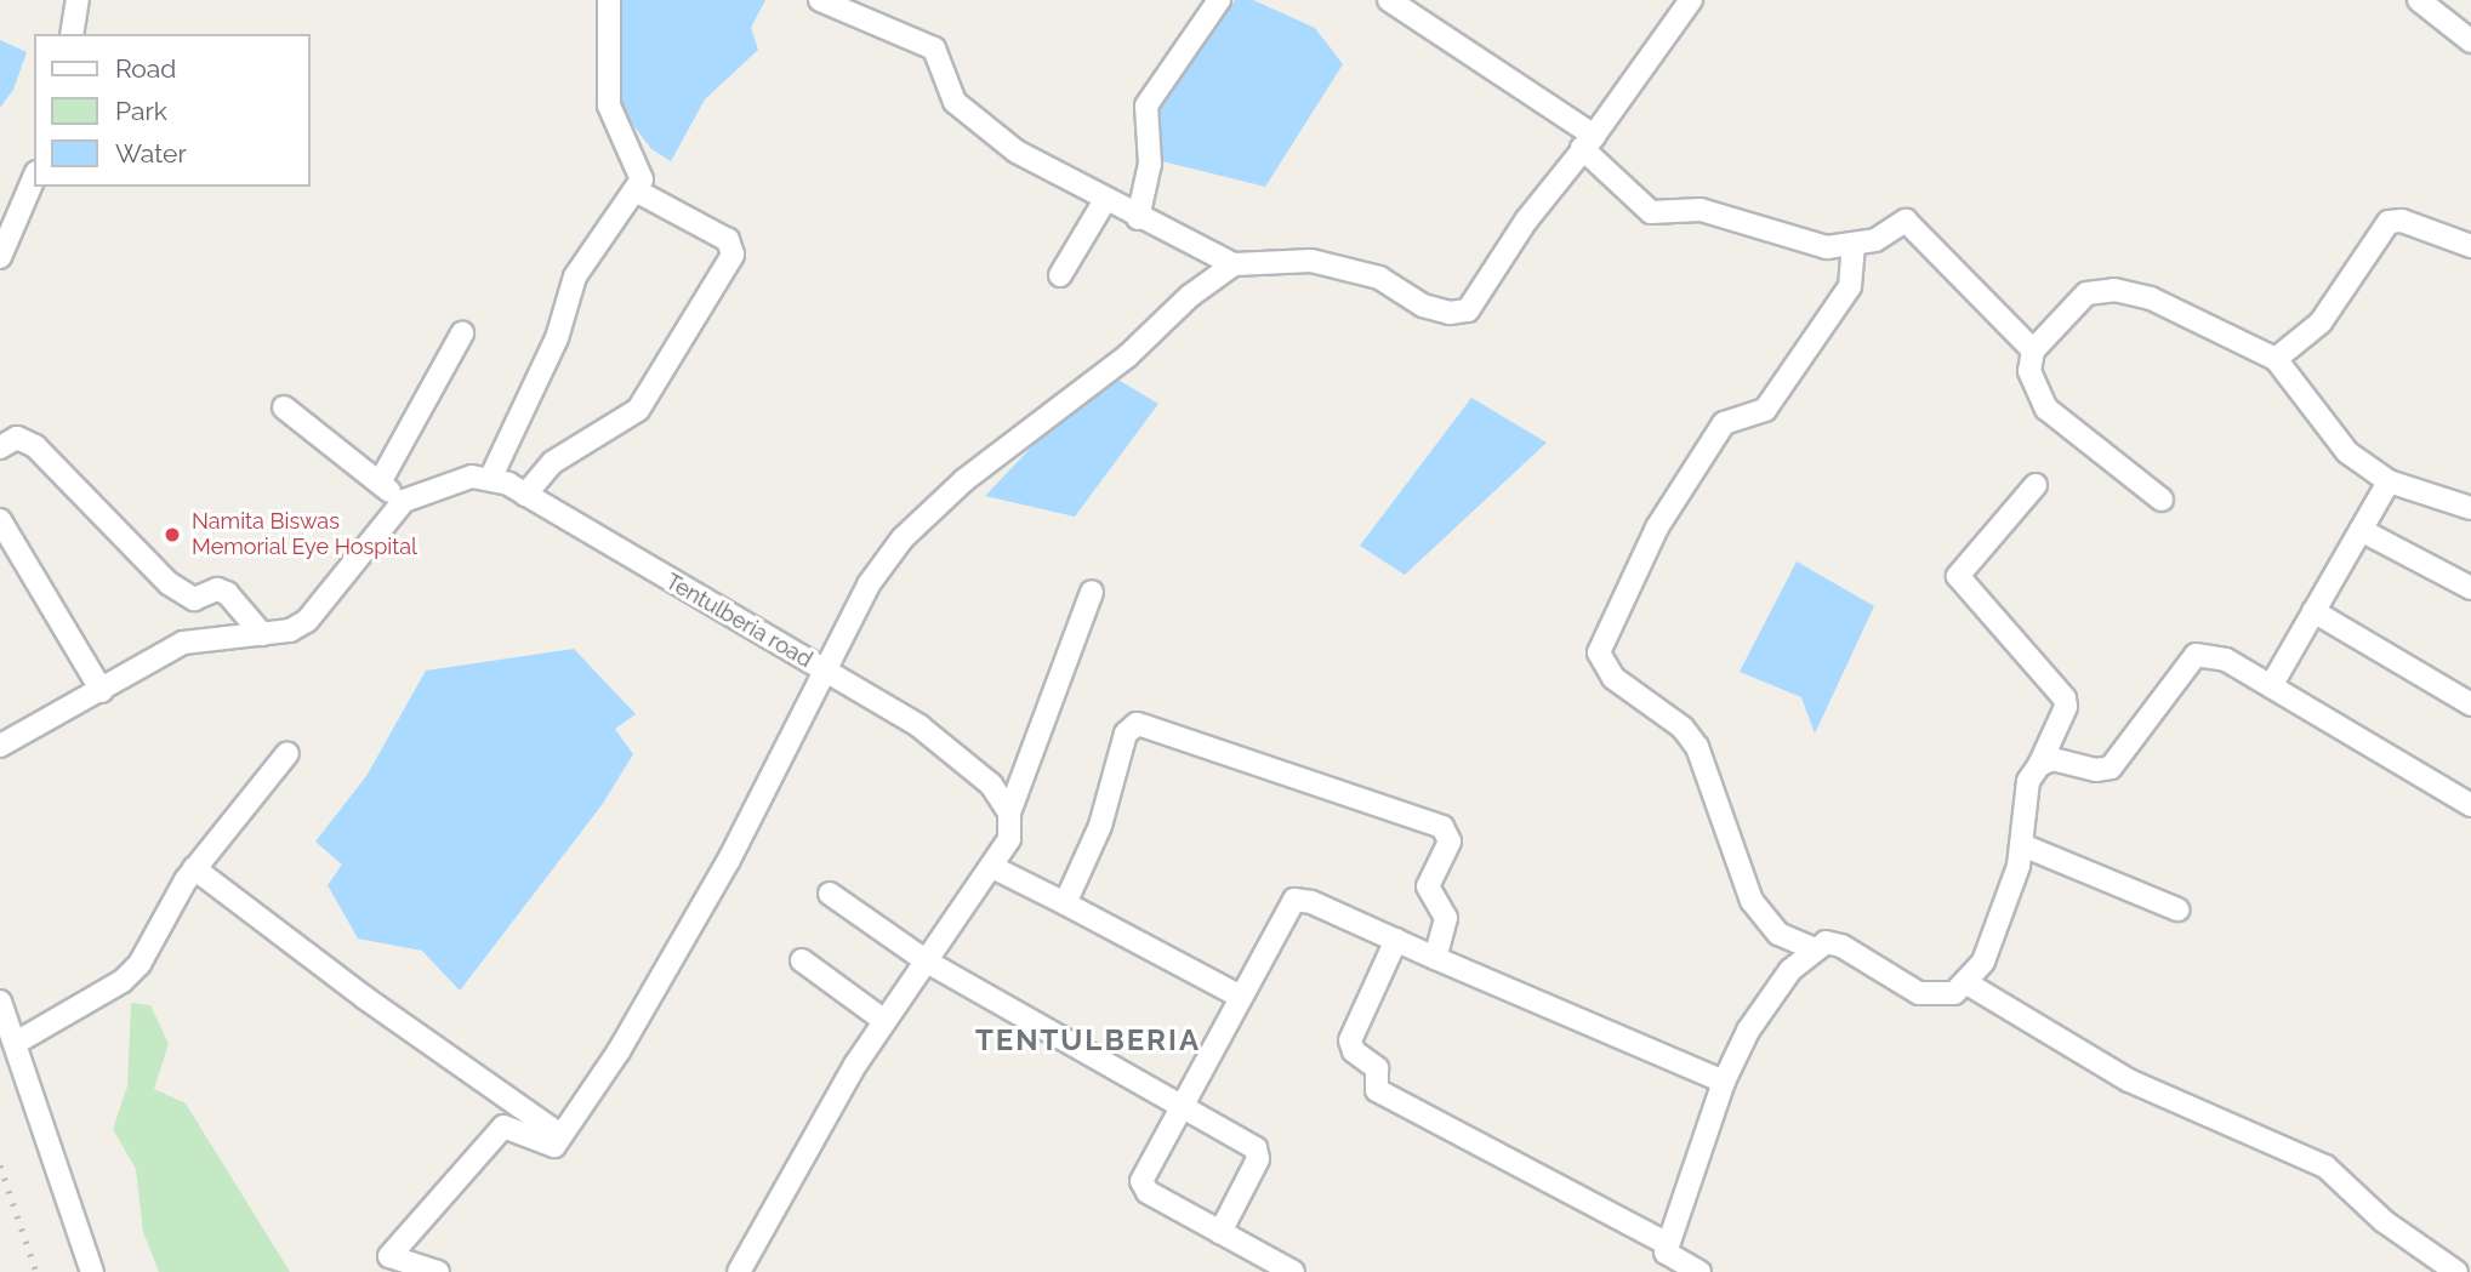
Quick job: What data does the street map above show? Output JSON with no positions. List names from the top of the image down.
{
  "streets": {
    "street": ["Tentulberia road"]
  },
  "districts": ["TENTULBERIA"],
  "places": ["Namita Biswas Memorial Eye Hospital"],
  "legend": ["Road", "Park", "Water"]
}
